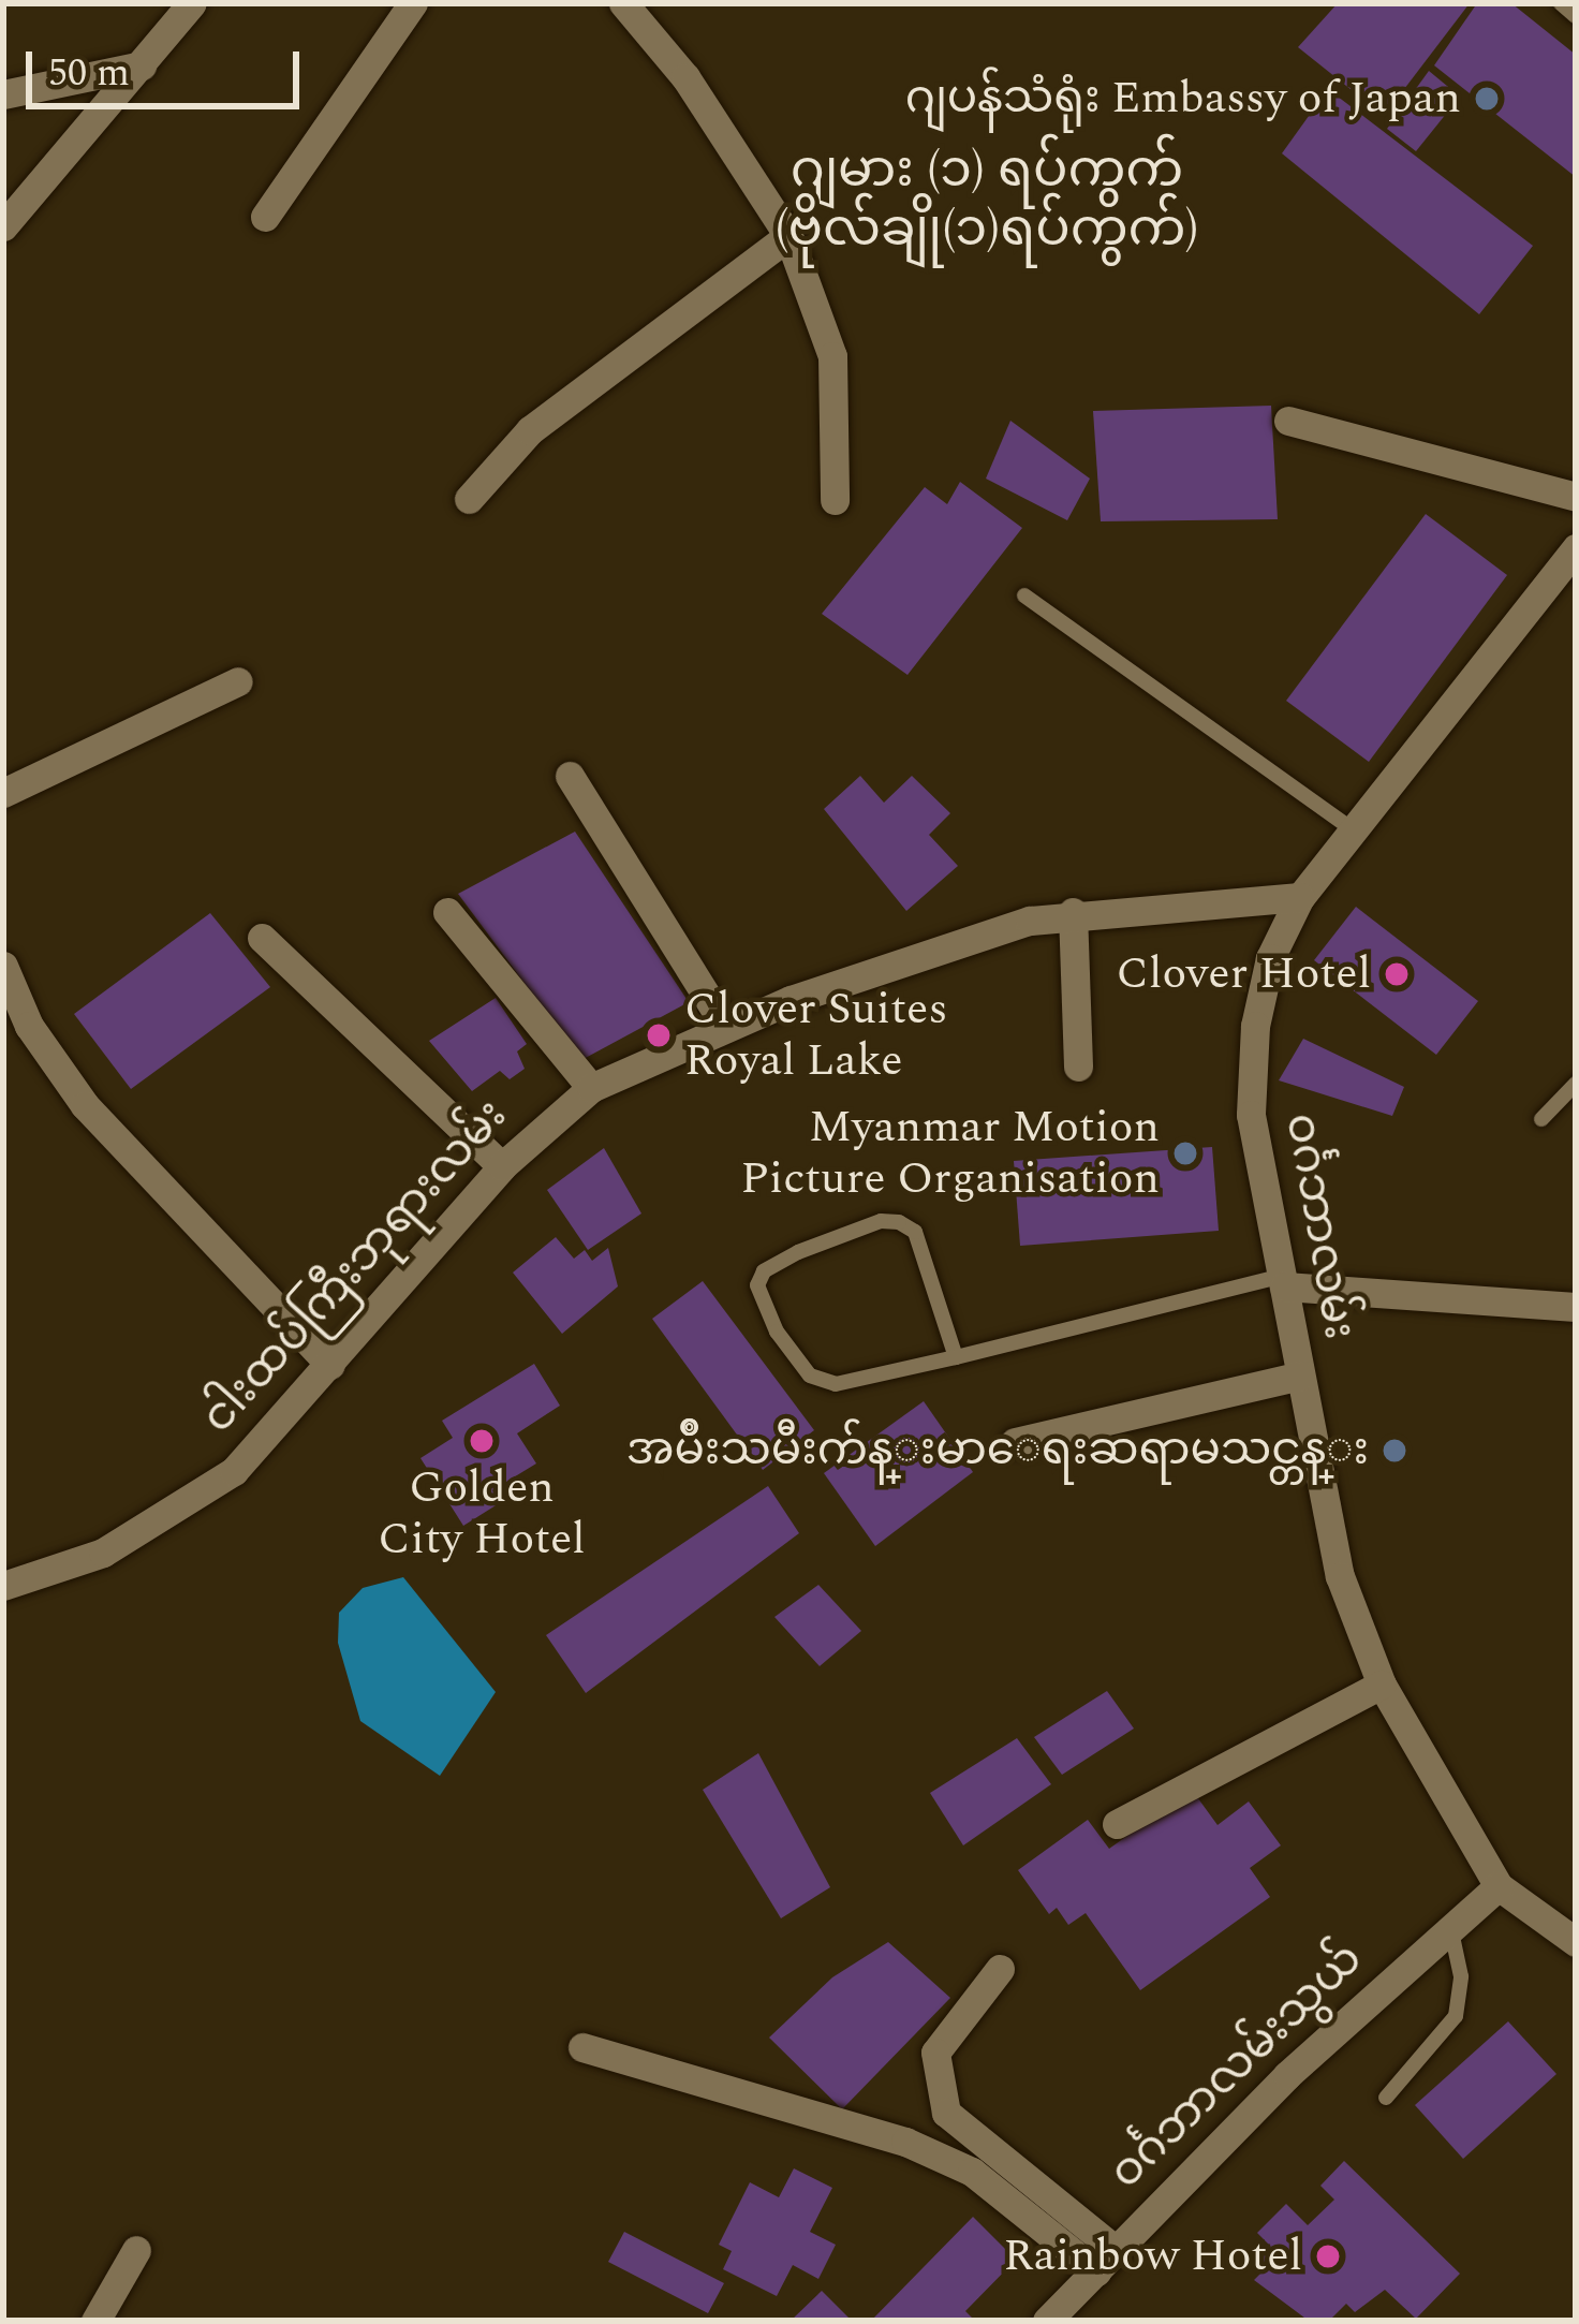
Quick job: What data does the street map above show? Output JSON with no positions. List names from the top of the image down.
{
  "streets": {
    "street": ["ဝင်္ဂဘာလမ်း", "ငါးထပ်ကြီးဘုရားလမ်း", "ဝင်္ဂဘာလမ်းသွယ်"]
  },
  "crossings": [
    ["ဝင်္ဂဘာလမ်း", "ငါးထပ်ကြီးဘုရားလမ်း"],
    ["ဝင်္ဂဘာလမ်း", "ဝင်္ဂဘာလမ်းသွယ်"]
  ],
  "districts": ["ဂျမား (၁) ရပ်ကွက် (ဗိုလ်ချို(၁)ရပ်ကွက်)"],
  "places": [
    "ဂျပန်သံရုံး Embassy of Japan",
    "Clover Hotel",
    "Clover Suites Royal Lake",
    "Myanmar Motion Picture Organisation",
    "Golden City Hotel",
    "အမ်ိဳးသမီးက်န္းမာေရးဆရာမသင္တန္း",
    "Rainbow Hotel"
  ],
  "scale_bar": "50 m"
}
